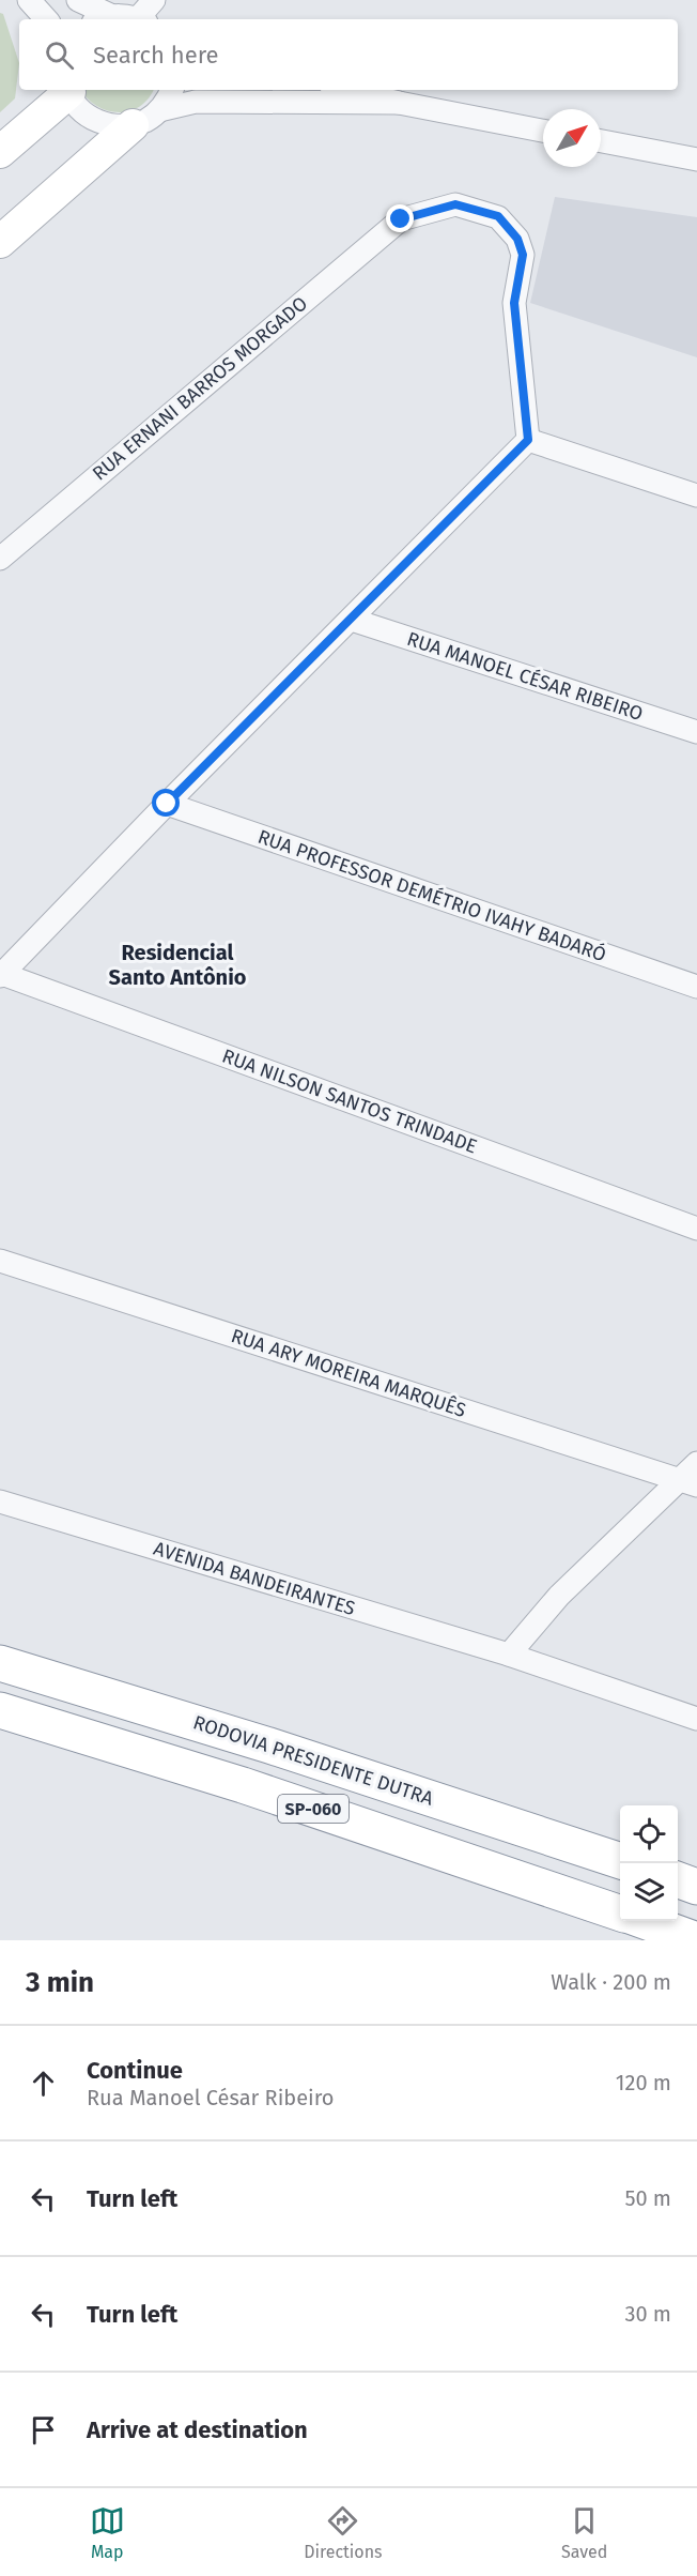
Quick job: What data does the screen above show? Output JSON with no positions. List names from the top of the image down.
{
  "streets": {
    "highway": ["RODOVIA PRESIDENTE DUTRA", "SP-060"],
    "street": [
      "RUA ERNANI BARROS MORGADO",
      "RUA MANOEL CÉSAR RIBEIRO",
      "RUA PROFESSOR DEMÉTRIO IVAHY BADARÓ",
      "RUA NILSON SANTOS TRINDADE",
      "RUA ARY MOREIRA MARQUÊS",
      "AVENIDA BANDEIRANTES"
    ]
  },
  "districts": ["Residencial Santo Antônio"],
  "north": "top right",
  "page": {
    "search": "Search here",
    "heading": ["3 min", "Walk · 200 m"],
    "list": [
      ["Continue", "Rua Manoel César Ribeiro", "120 m"],
      ["Turn left", "50 m"],
      ["Turn left", "30 m"],
      "Arrive at destination"
    ],
    "nav": ["Map", "Directions", "Saved"]
  }
}
